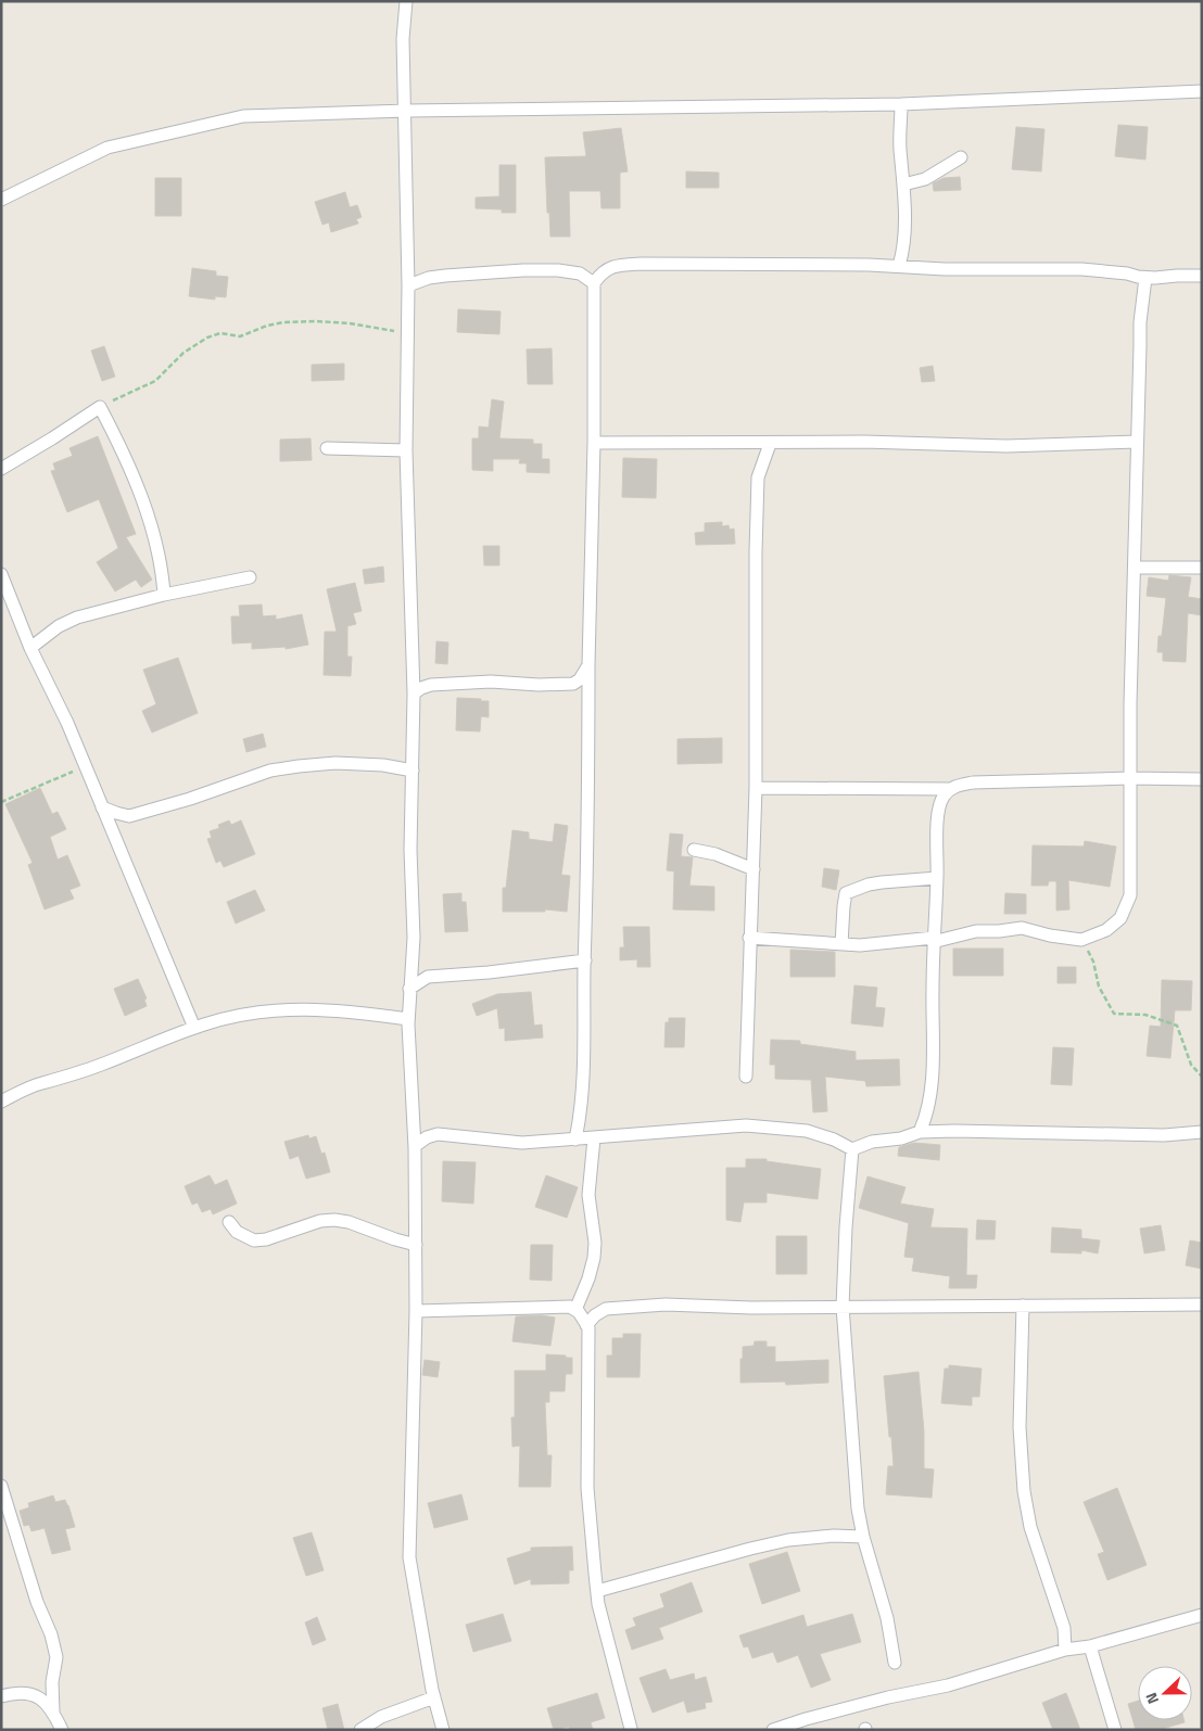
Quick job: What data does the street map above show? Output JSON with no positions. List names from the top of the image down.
{
  "north": "left"
}
